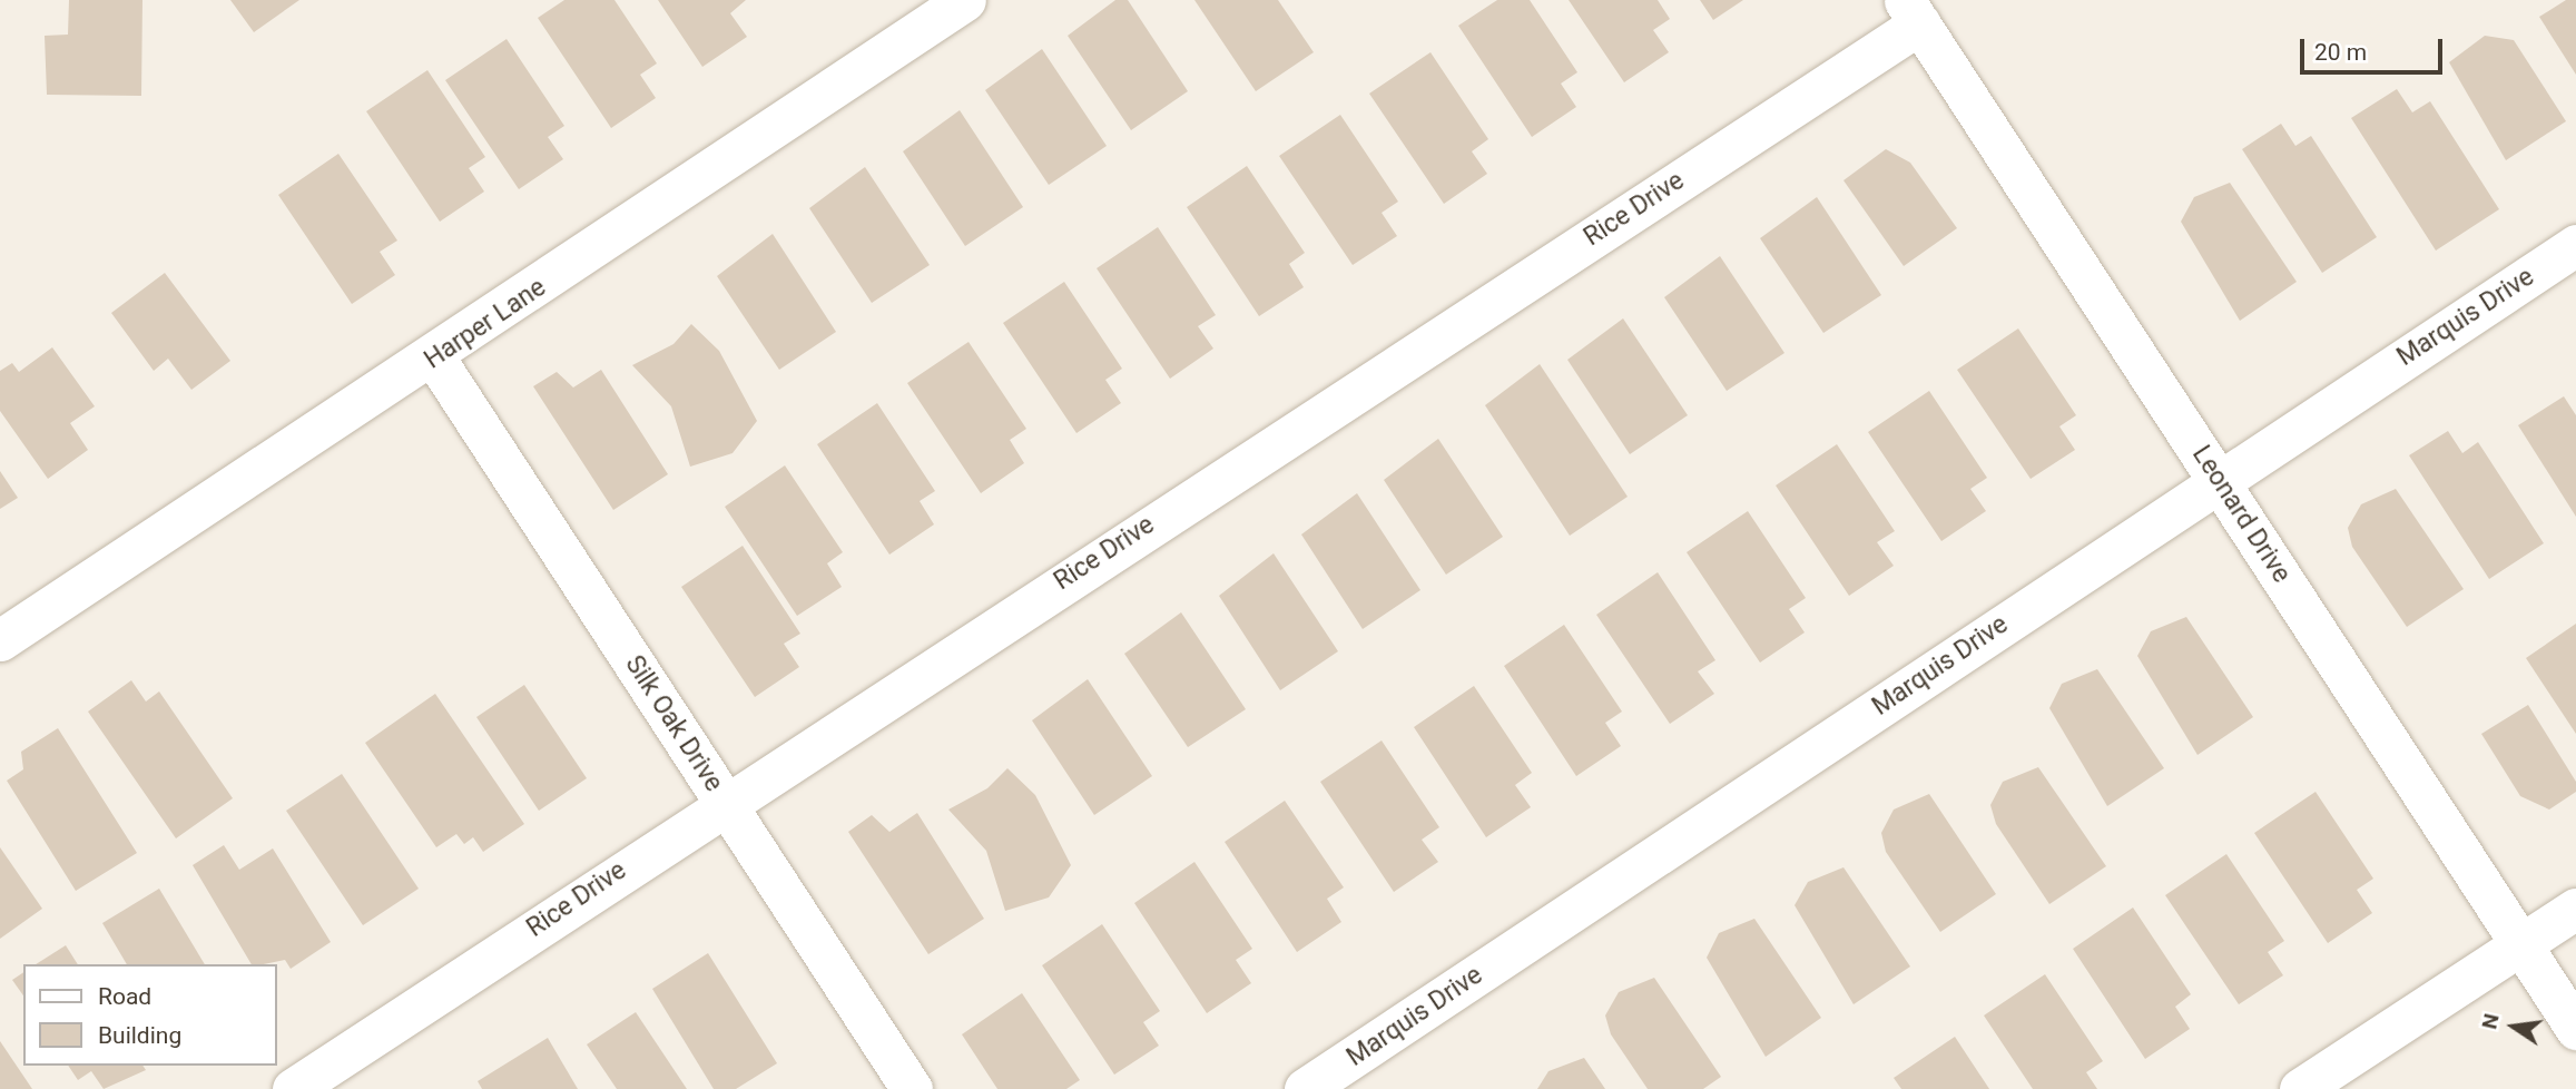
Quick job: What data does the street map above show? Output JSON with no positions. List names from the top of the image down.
{
  "streets": {
    "street": [
      "Rice Drive",
      "Marquis Drive",
      "Harper Lane",
      "Leonard Drive",
      "Silk Oak Drive"
    ]
  },
  "crossings": [
    ["Rice Drive", "Leonard Drive"],
    ["Rice Drive", "Silk Oak Drive"],
    ["Marquis Drive", "Leonard Drive"],
    ["Harper Lane", "Silk Oak Drive"]
  ],
  "legend": ["Road", "Building"],
  "scale_bar": "20 m",
  "north": "left"
}
